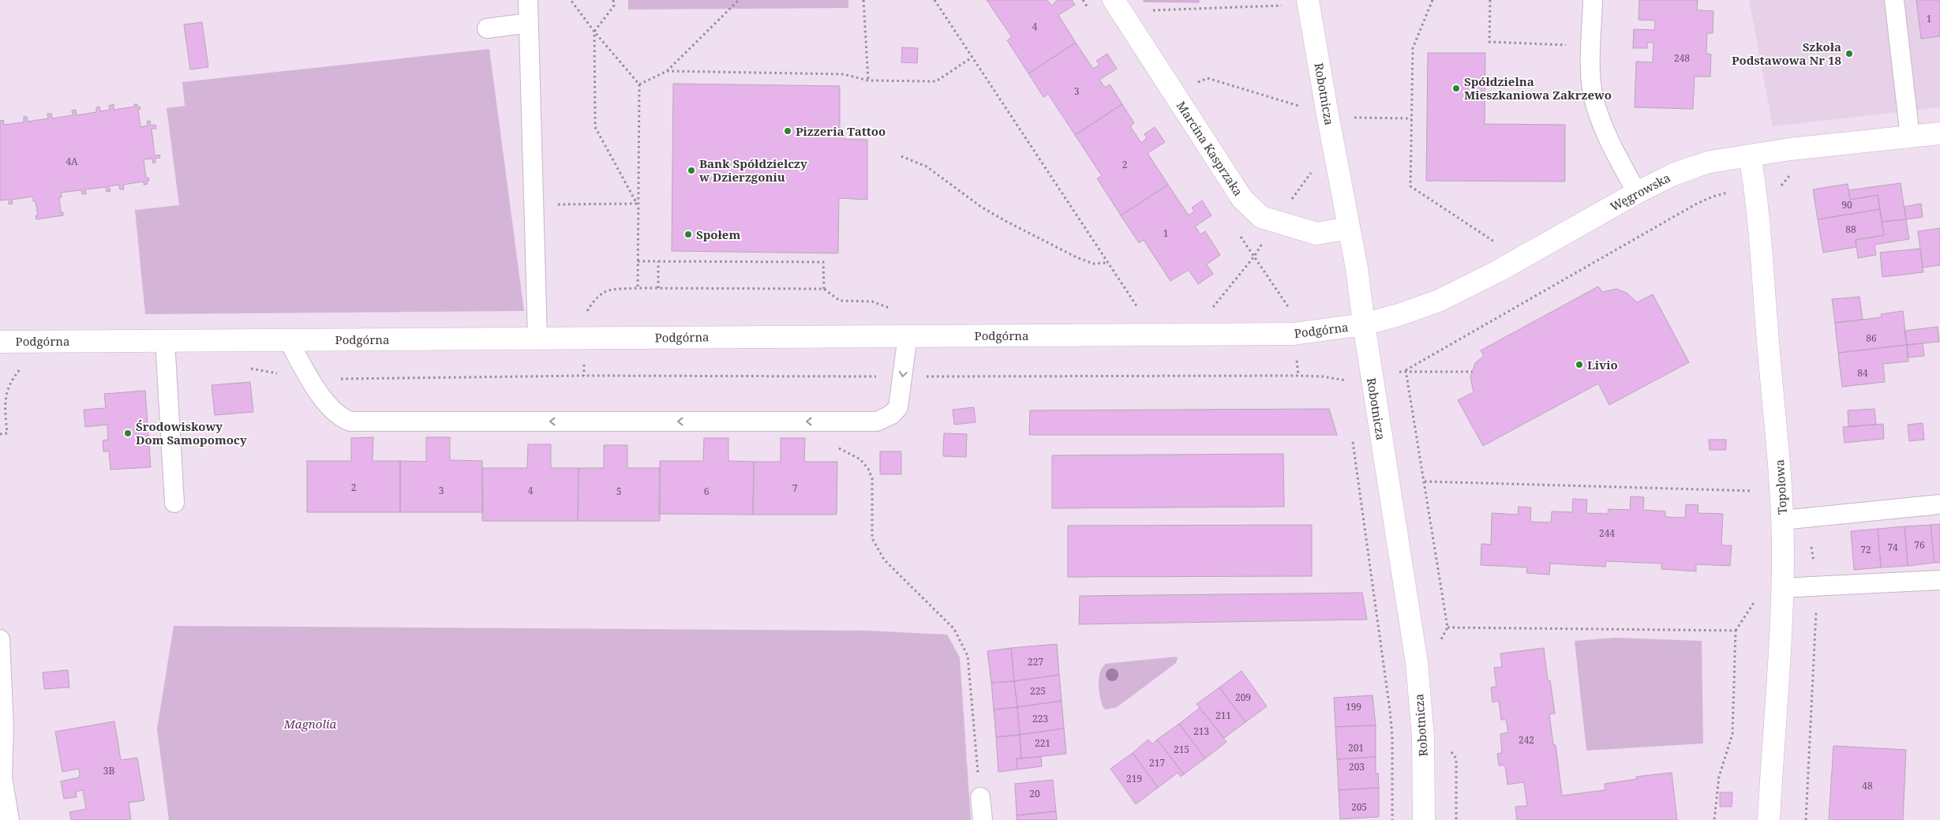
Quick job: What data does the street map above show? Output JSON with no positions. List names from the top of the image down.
{
  "streets": {
    "street": [
      "Robotnicza",
      "Marcina Kasprzaka",
      "Węgrowska",
      "Podgórna",
      "Topolowa"
    ]
  },
  "crossings": [
    ["Robotnicza", "Marcina Kasprzaka"],
    ["Robotnicza", "Węgrowska"],
    ["Robotnicza", "Podgórna"],
    ["Węgrowska", "Podgórna"],
    ["Węgrowska", "Topolowa"]
  ],
  "parks": ["Magnolia"],
  "places": [
    "Szkoła Podstawowa Nr 18",
    "Spółdzielna Mieszkaniowa Zakrzewo",
    "Pizzeria Tattoo",
    "Bank Spółdzielczy w Dzierzgoniu",
    "Społem",
    "Livio",
    "Środowiskowy Dom Samopomocy"
  ],
  "house_numbers": [
    "1",
    "4",
    "248",
    "3",
    "4A",
    "2",
    "90",
    "88",
    "1",
    "86",
    "84",
    "2",
    "7",
    "3",
    "4",
    "5",
    "6",
    "244",
    "76",
    "74",
    "72",
    "227",
    "225",
    "209",
    "199",
    "211",
    "223",
    "213",
    "242",
    "221",
    "201",
    "215",
    "217",
    "203",
    "3B",
    "219",
    "48",
    "20",
    "205"
  ]
}
